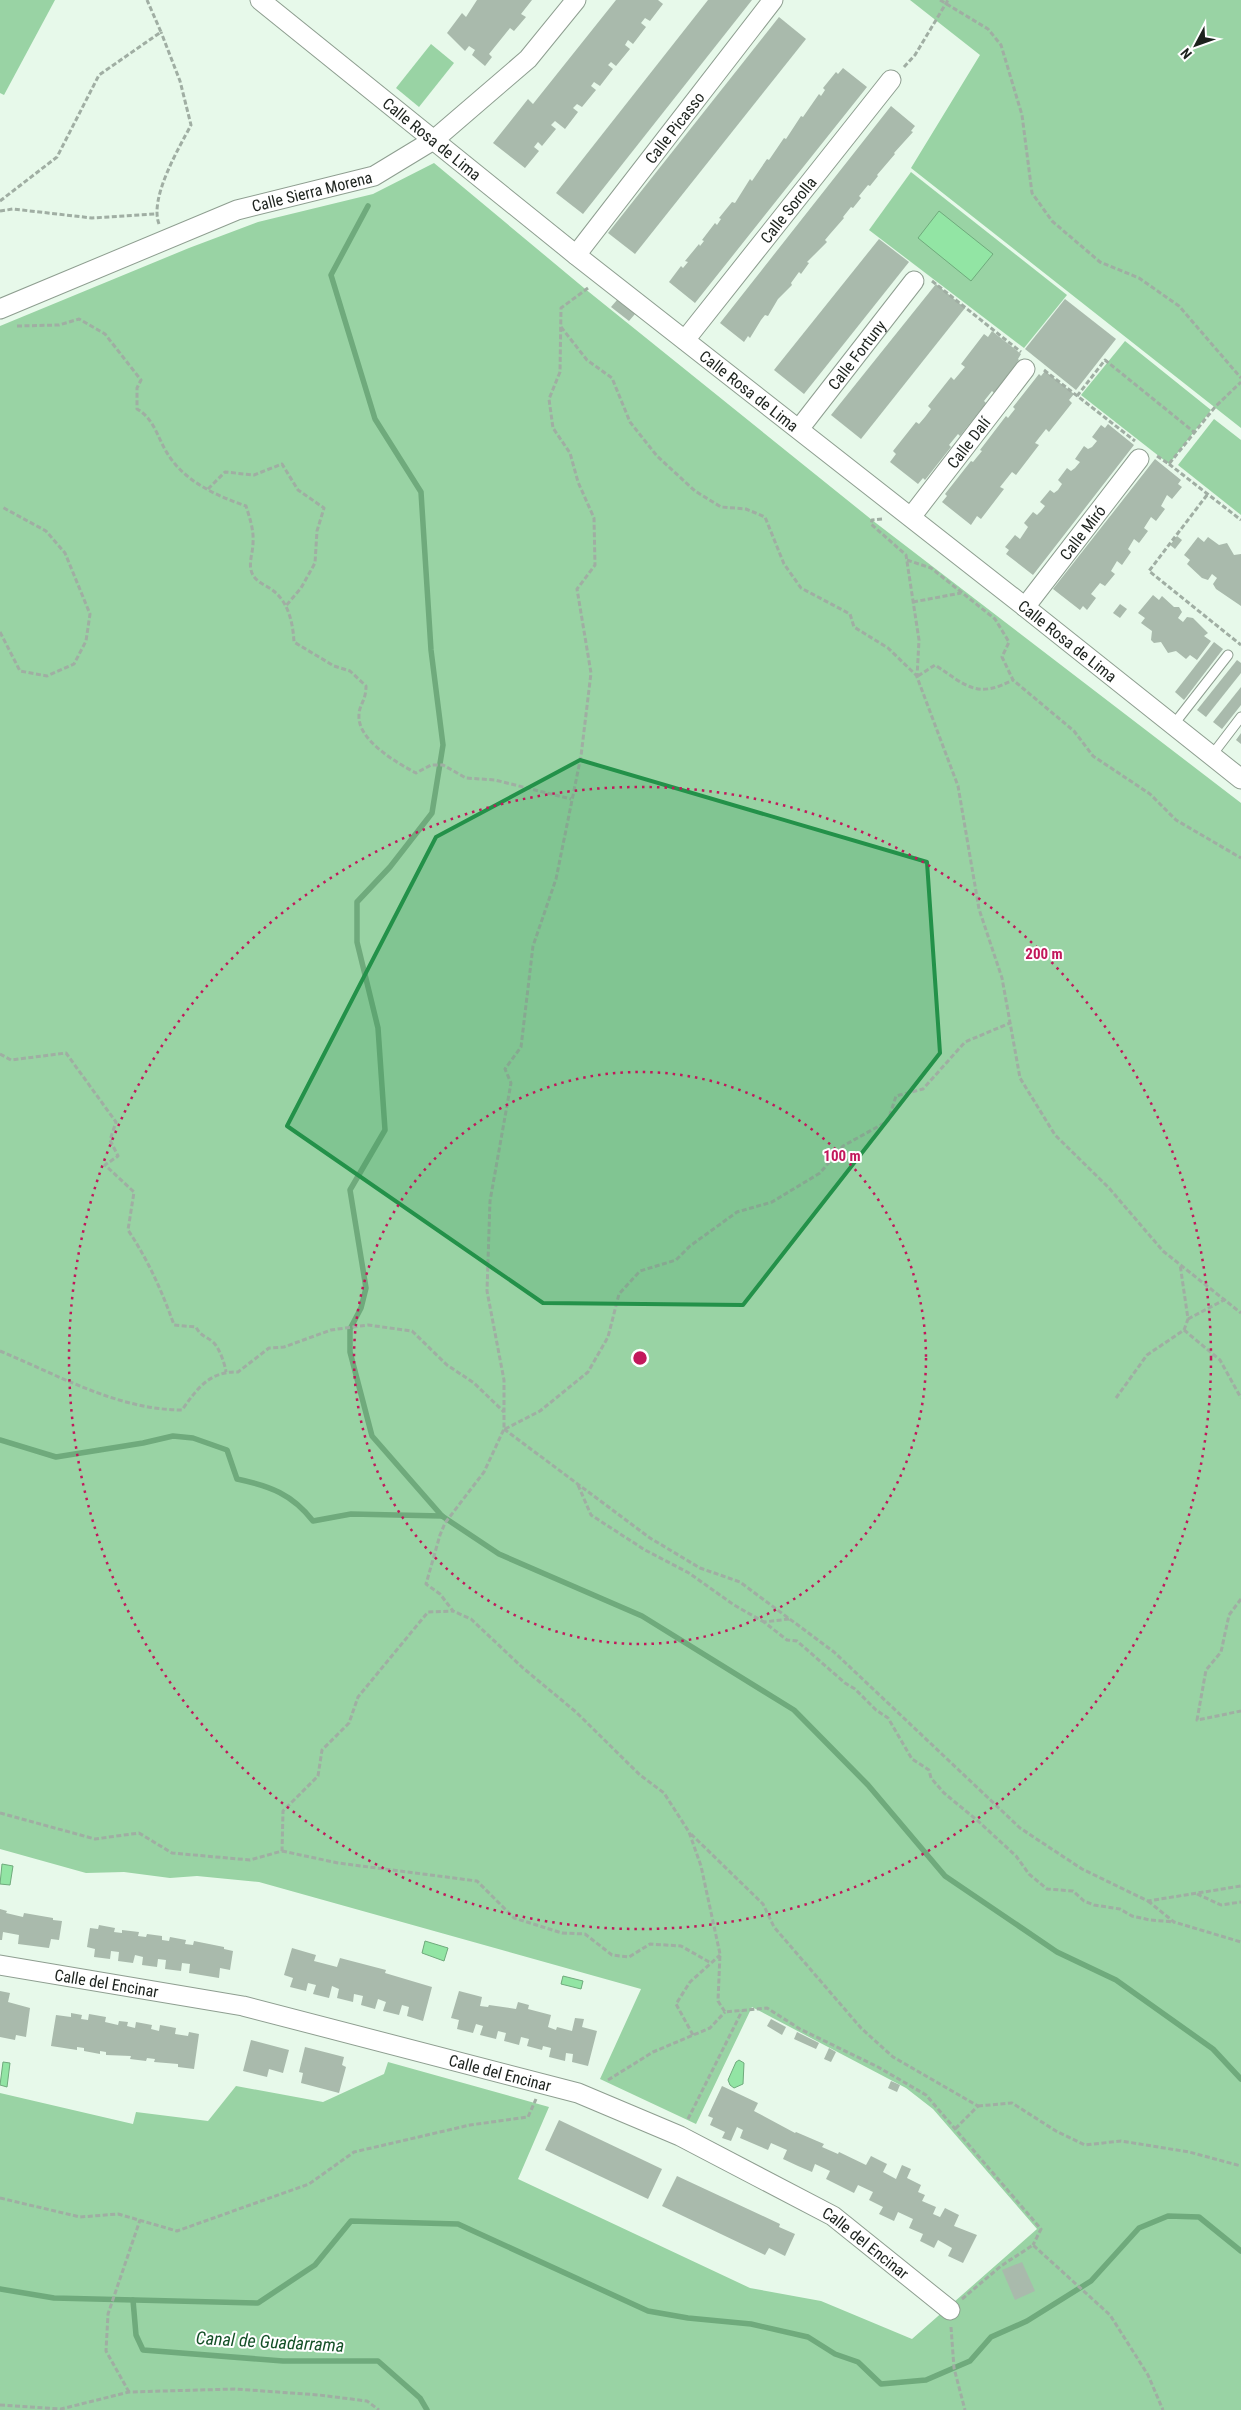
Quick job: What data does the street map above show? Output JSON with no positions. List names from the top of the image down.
{
  "streets": {
    "street": [
      "Calle Picasso",
      "Calle Rosa de Lima",
      "Calle Sierra Morena",
      "Calle Sorolla",
      "Calle Fortuny",
      "Calle Dalí",
      "Calle Miró",
      "Calle del Encinar"
    ]
  },
  "crossings": [
    ["Calle Picasso", "Calle Rosa de Lima"],
    ["Calle Rosa de Lima", "Calle Sierra Morena"],
    ["Calle Rosa de Lima", "Calle Sorolla"],
    ["Calle Rosa de Lima", "Calle Fortuny"],
    ["Calle Rosa de Lima", "Calle Dalí"],
    ["Calle Rosa de Lima", "Calle Miró"]
  ],
  "water": ["Canal de Guadarrama"],
  "north": "bottom left",
  "rings": ["200 m", "100 m"]
}
